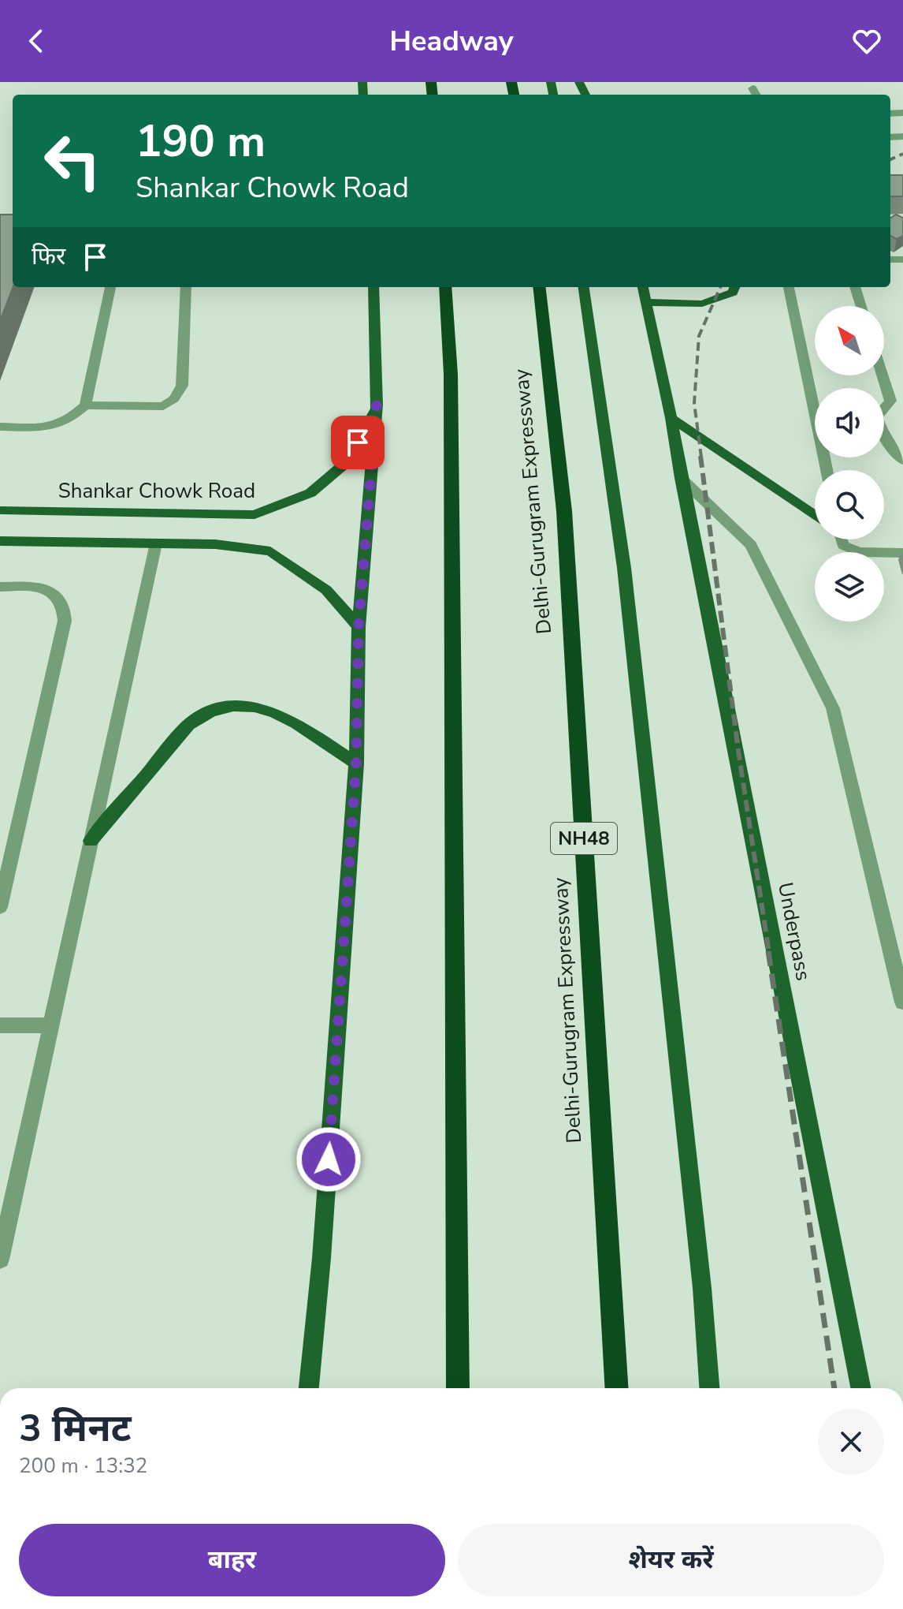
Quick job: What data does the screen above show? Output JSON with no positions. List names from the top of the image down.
{
  "streets": {
    "highway": ["Delhi-Gurugram Expressway", "NH48"],
    "main road": ["Shankar Chowk Road", "Underpass"]
  },
  "north": "top left",
  "page": {
    "header": "Headway",
    "turn": ["190 m", "Shankar Chowk Road"],
    "then": "फिर",
    "heading": ["3 मिनट", "200 m · 13:32"],
    "buttons": ["बाहर", "शेयर करें"]
  }
}
